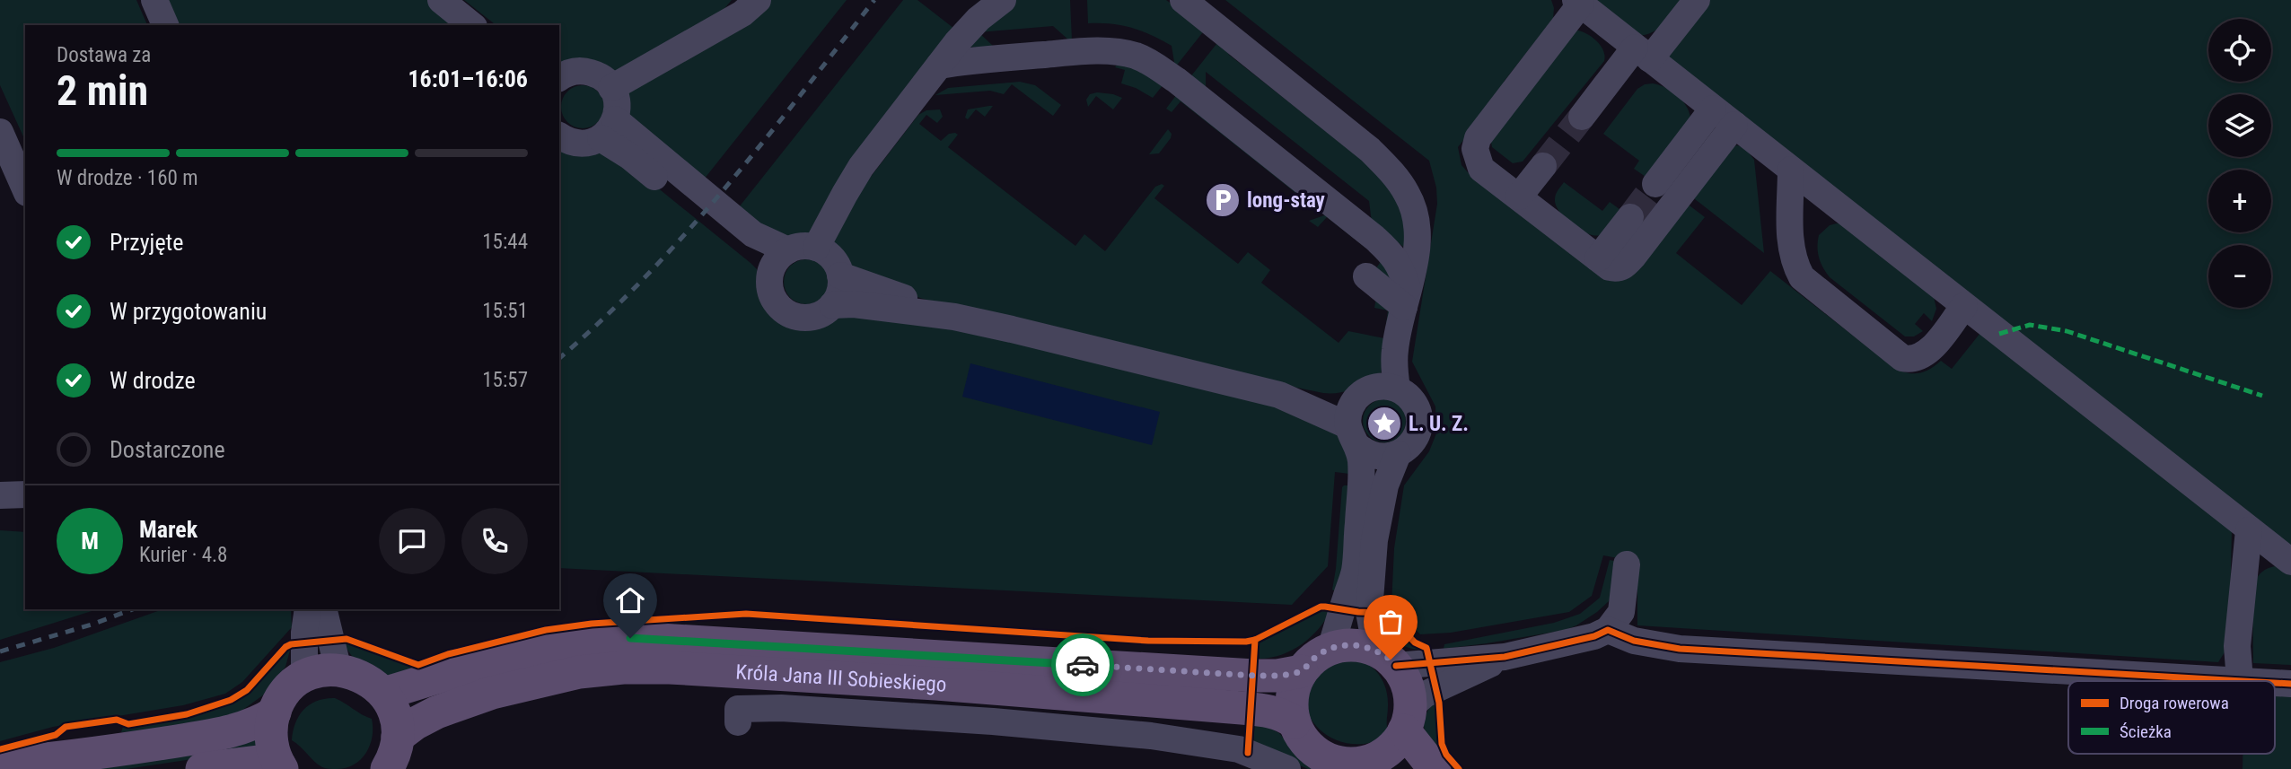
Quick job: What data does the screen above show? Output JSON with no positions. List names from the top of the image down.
{
  "streets": {
    "main road": ["Króla Jana III Sobieskiego"]
  },
  "places": {
    "parking": ["long-stay"],
    "place": ["L. U. Z."]
  },
  "legend": ["Droga rowerowa", "Ścieżka"],
  "page": {
    "map_buttons": ["+", "−"],
    "heading": ["2 min", "Dostawa za", "16:01–16:06"],
    "panel": ["Marek", "Kurier · 4.8"],
    "bar": "W drodze · 160 m",
    "list": [
      ["Przyjęte", "15:44"],
      ["W przygotowaniu", "15:51"],
      ["W drodze", "15:57"],
      "Dostarczone"
    ],
    "round": "M"
  }
}
